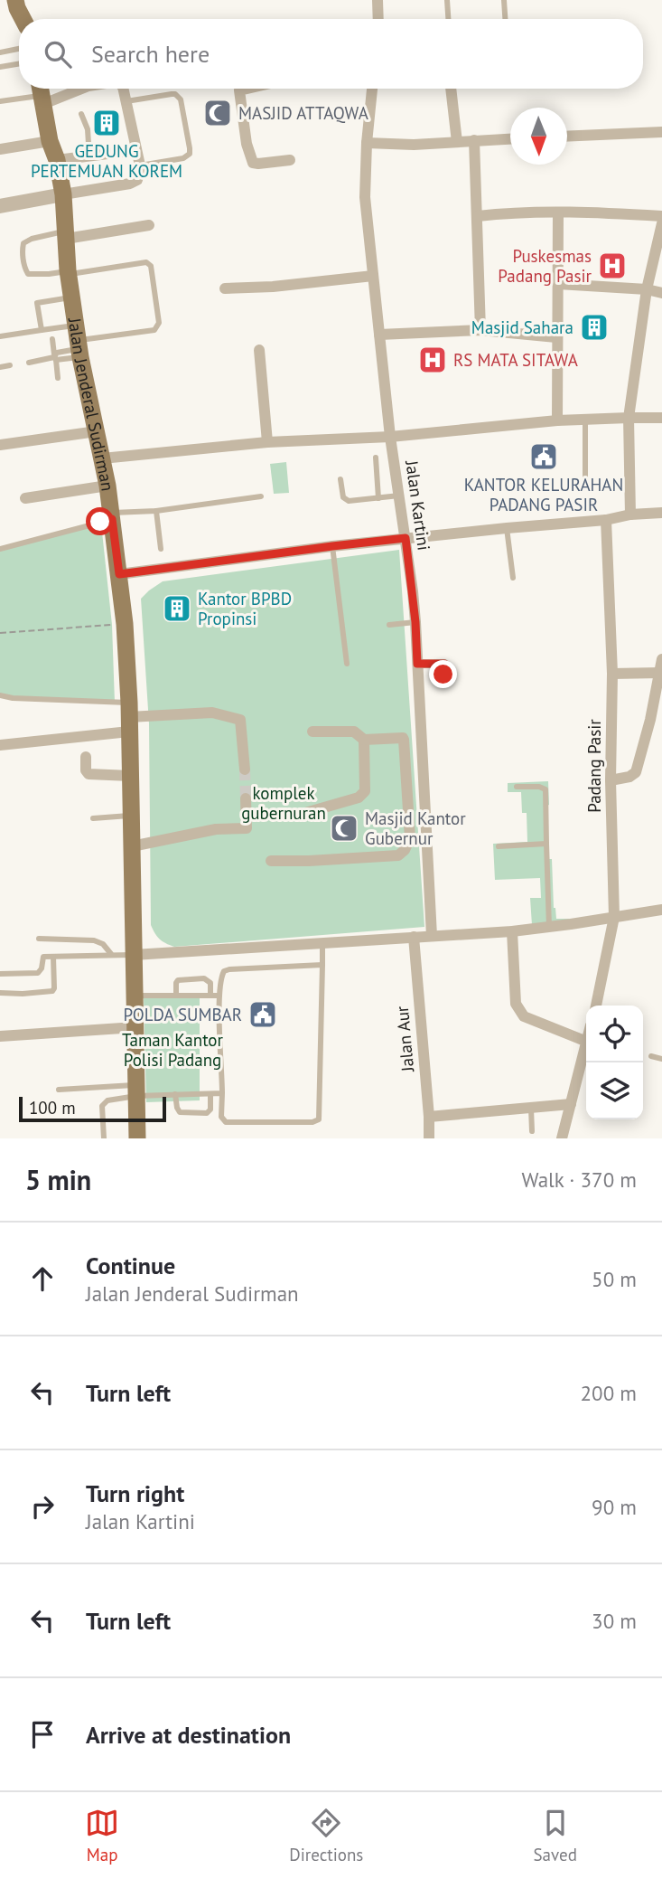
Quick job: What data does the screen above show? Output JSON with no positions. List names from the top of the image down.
{
  "streets": {
    "main road": ["Jalan Jenderal Sudirman"],
    "street": ["Jalan Kartini", "Padang Pasir", "Jalan Aur"]
  },
  "parks": ["komplek gubernuran", "Taman Kantor Polisi Padang"],
  "places": {
    "mosque": ["MASJID ATTAQWA", "Masjid Kantor Gubernur"],
    "building": ["GEDUNG PERTEMUAN KOREM", "Masjid Sahara", "Kantor BPBD Propinsi"],
    "hospital": ["Puskesmas Padang Pasir", "RS MATA SITAWA"],
    "public building": ["KANTOR KELURAHAN PADANG PASIR", "POLDA SUMBAR"]
  },
  "scale_bar": "100 m",
  "north": "bottom",
  "page": {
    "search": "Search here",
    "scale": "100 m",
    "heading": ["5 min", "Walk · 370 m"],
    "list": [
      ["Continue", "Jalan Jenderal Sudirman", "50 m"],
      ["Turn left", "200 m"],
      ["Turn right", "Jalan Kartini", "90 m"],
      ["Turn left", "30 m"],
      "Arrive at destination"
    ],
    "nav": ["Map", "Directions", "Saved"]
  }
}
